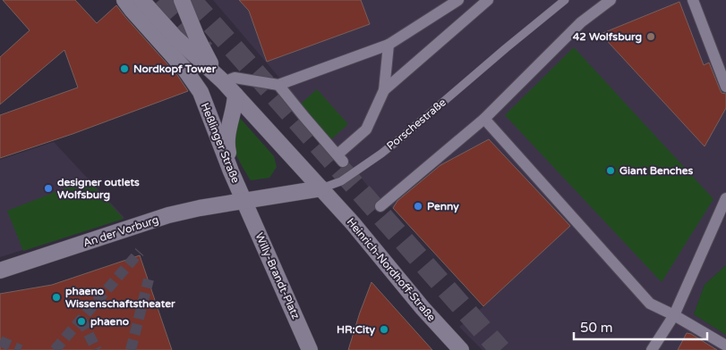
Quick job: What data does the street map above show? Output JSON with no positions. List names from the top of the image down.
{
  "streets": {
    "street": [
      "Porschestraße",
      "Heßlinger Straße",
      "An der Vorburg",
      "Heinrich-Nordhoff-Straße",
      "Willy-Brandt-Platz"
    ]
  },
  "crossings": [
    ["Porschestraße", "Heßlinger Straße"],
    ["Porschestraße", "An der Vorburg"],
    ["Porschestraße", "Heinrich-Nordhoff-Straße"],
    ["Porschestraße", "Willy-Brandt-Platz"],
    ["Heßlinger Straße", "An der Vorburg"],
    ["Heßlinger Straße", "Willy-Brandt-Platz"],
    ["An der Vorburg", "Willy-Brandt-Platz"]
  ],
  "places": [
    "42 Wolfsburg",
    "Nordkopf Tower",
    "Giant Benches",
    "designer outlets Wolfsburg",
    "Penny",
    "phaeno Wissenschaftstheater",
    "phaeno",
    "HR:City"
  ],
  "scale_bar": "50 m"
}
